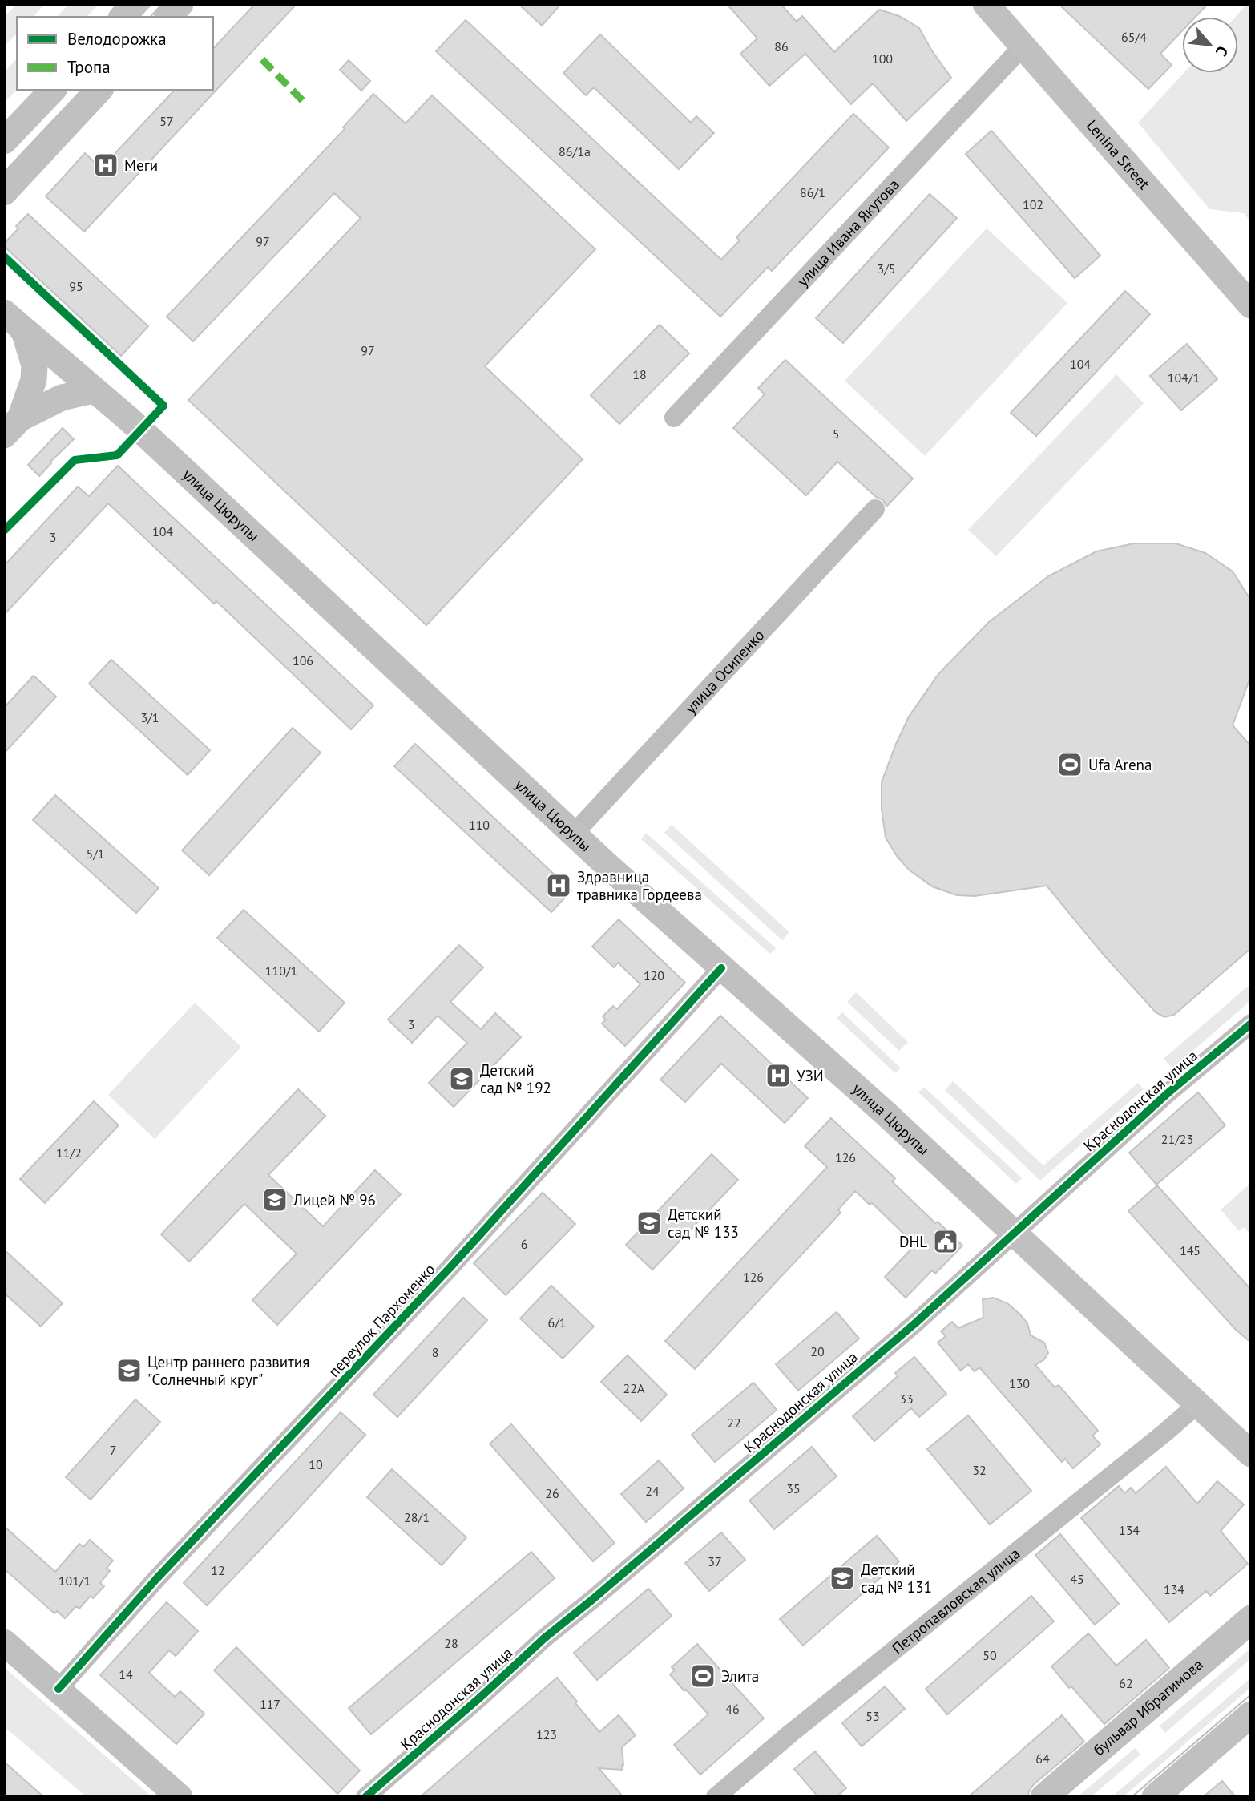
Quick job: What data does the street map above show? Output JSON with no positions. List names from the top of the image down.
{
  "streets": {
    "main road": ["Lenina Street", "улица Цюрупы", "бульвар Ибрагимова"],
    "street": [
      "улица Ивана Якутова",
      "улица Осипенко",
      "Краснодонская улица",
      "переулок Пархоменко",
      "Петропавловская улица"
    ]
  },
  "crossings": [
    ["Lenina Street", "улица Ивана Якутова"],
    ["улица Цюрупы", "улица Осипенко"],
    ["улица Цюрупы", "Краснодонская улица"],
    ["улица Цюрупы", "переулок Пархоменко"],
    ["улица Цюрупы", "Петропавловская улица"]
  ],
  "places": {
    "hospital": ["Меги", "Здравница травника Гордеева", "УЗИ"],
    "sports": ["Ufa Arena", "Элита"],
    "school or university": [
      "Детский сад № 192",
      "Лицей № 96",
      "Детский сад № 133",
      "Центр раннего развития \"Солнечный круг\"",
      "Детский сад № 131"
    ],
    "public building": ["DHL"]
  },
  "house_numbers": [
    "65/4",
    "86",
    "100",
    "57",
    "86/1а",
    "86/1",
    "102",
    "97",
    "3/5",
    "95",
    "97",
    "104",
    "18",
    "104/1",
    "5",
    "104",
    "3",
    "106",
    "3/1",
    "110",
    "5/1",
    "110/1",
    "120",
    "3",
    "21/23",
    "11/2",
    "126",
    "6",
    "145",
    "126",
    "6/1",
    "20",
    "8",
    "130",
    "22А",
    "33",
    "22",
    "7",
    "10",
    "32",
    "35",
    "24",
    "26",
    "28/1",
    "134",
    "37",
    "12",
    "45",
    "101/1",
    "134",
    "28",
    "50",
    "14",
    "62",
    "117",
    "46",
    "53",
    "123",
    "64"
  ],
  "legend": ["Велодорожка", "Тропа"],
  "north": "bottom right"
}
